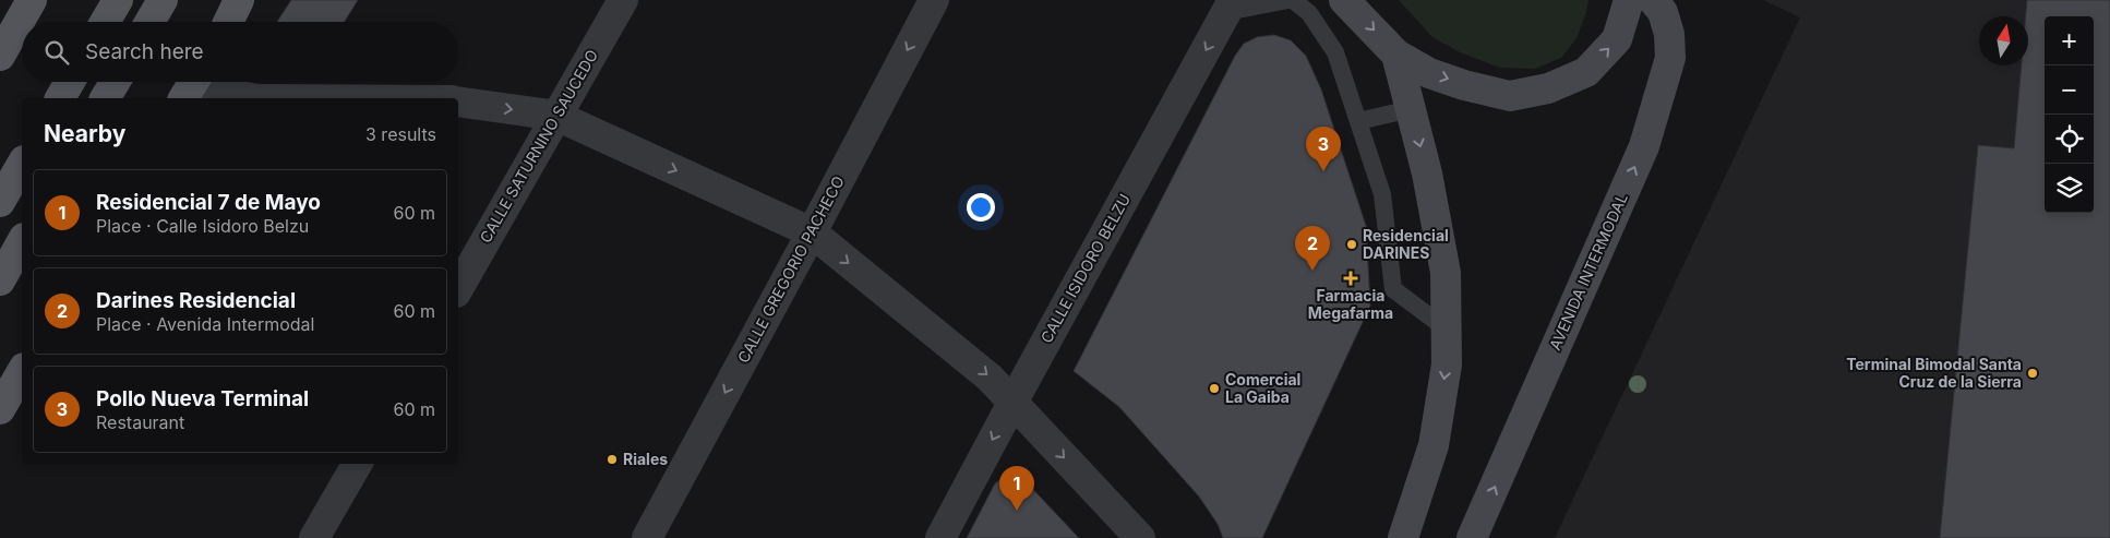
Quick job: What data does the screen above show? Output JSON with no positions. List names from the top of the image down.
{
  "streets": {
    "main road": ["AVENIDA INTERMODAL"],
    "street": ["CALLE SATURNINO SAUCEDO", "CALLE ISIDORO BELZU", "CALLE GREGORIO PACHECO"]
  },
  "one_way": ["CALLE ISIDORO BELZU", "CALLE GREGORIO PACHECO"],
  "places": {
    "other": [
      "Residencial DARINES",
      "Terminal Bimodal Santa Cruz de la Sierra",
      "Comercial La Gaiba",
      "Riales"
    ],
    "health": ["Farmacia Megafarma"]
  },
  "north": "top",
  "page": {
    "map_buttons": ["+", "−"],
    "search": "Search here",
    "heading": ["Nearby", "3 results"],
    "pins": ["3", "2", "1"],
    "list": [
      {
        "mark": "1",
        "name": "Residencial 7 de Mayo",
        "note": "Place · Calle Isidoro Belzu",
        "value": "60 m"
      },
      {
        "mark": "2",
        "name": "Darines Residencial",
        "note": "Place · Avenida Intermodal",
        "value": "60 m"
      },
      {
        "mark": "3",
        "name": "Pollo Nueva Terminal",
        "note": "Restaurant",
        "value": "60 m"
      }
    ]
  }
}
